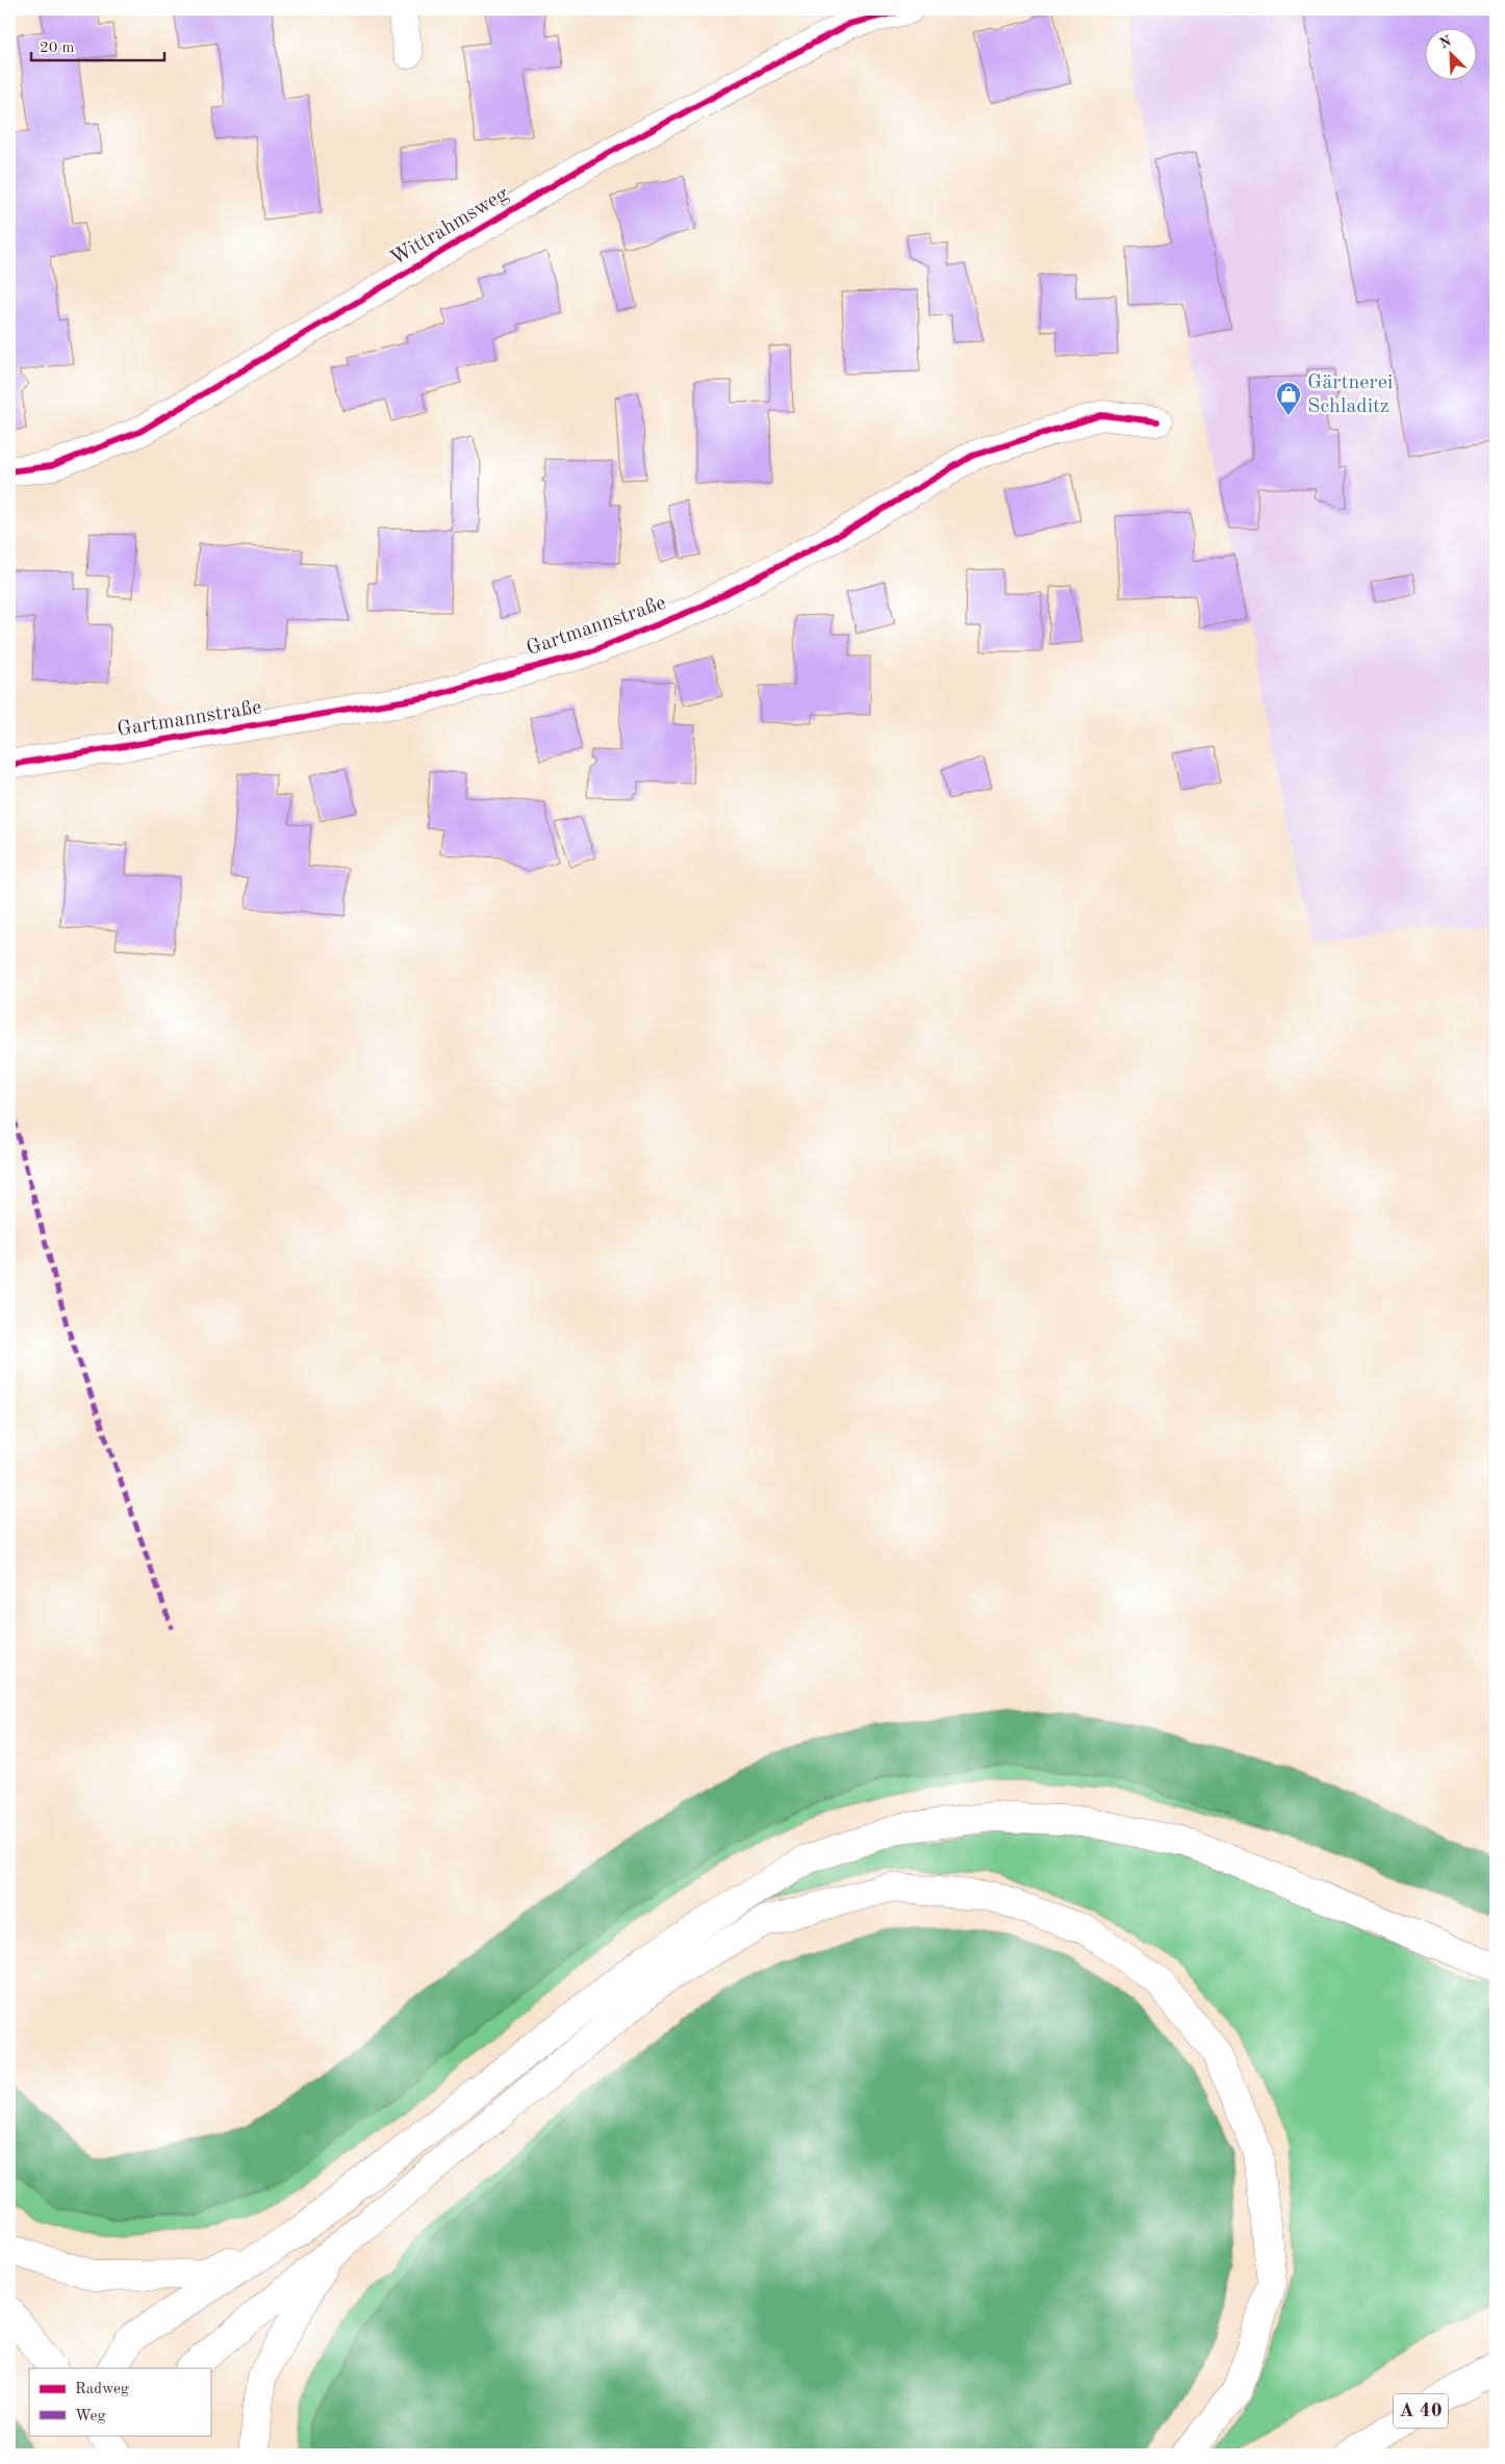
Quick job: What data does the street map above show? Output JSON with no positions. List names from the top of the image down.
{
  "streets": {
    "main road": ["Wittrahmsweg", "Gartmannstraße", "A 40"]
  },
  "places": {
    "shop": ["Gärtnerei Schladitz"]
  },
  "legend": ["Radweg", "Weg"],
  "scale_bar": "20 m",
  "north": "top left"
}
